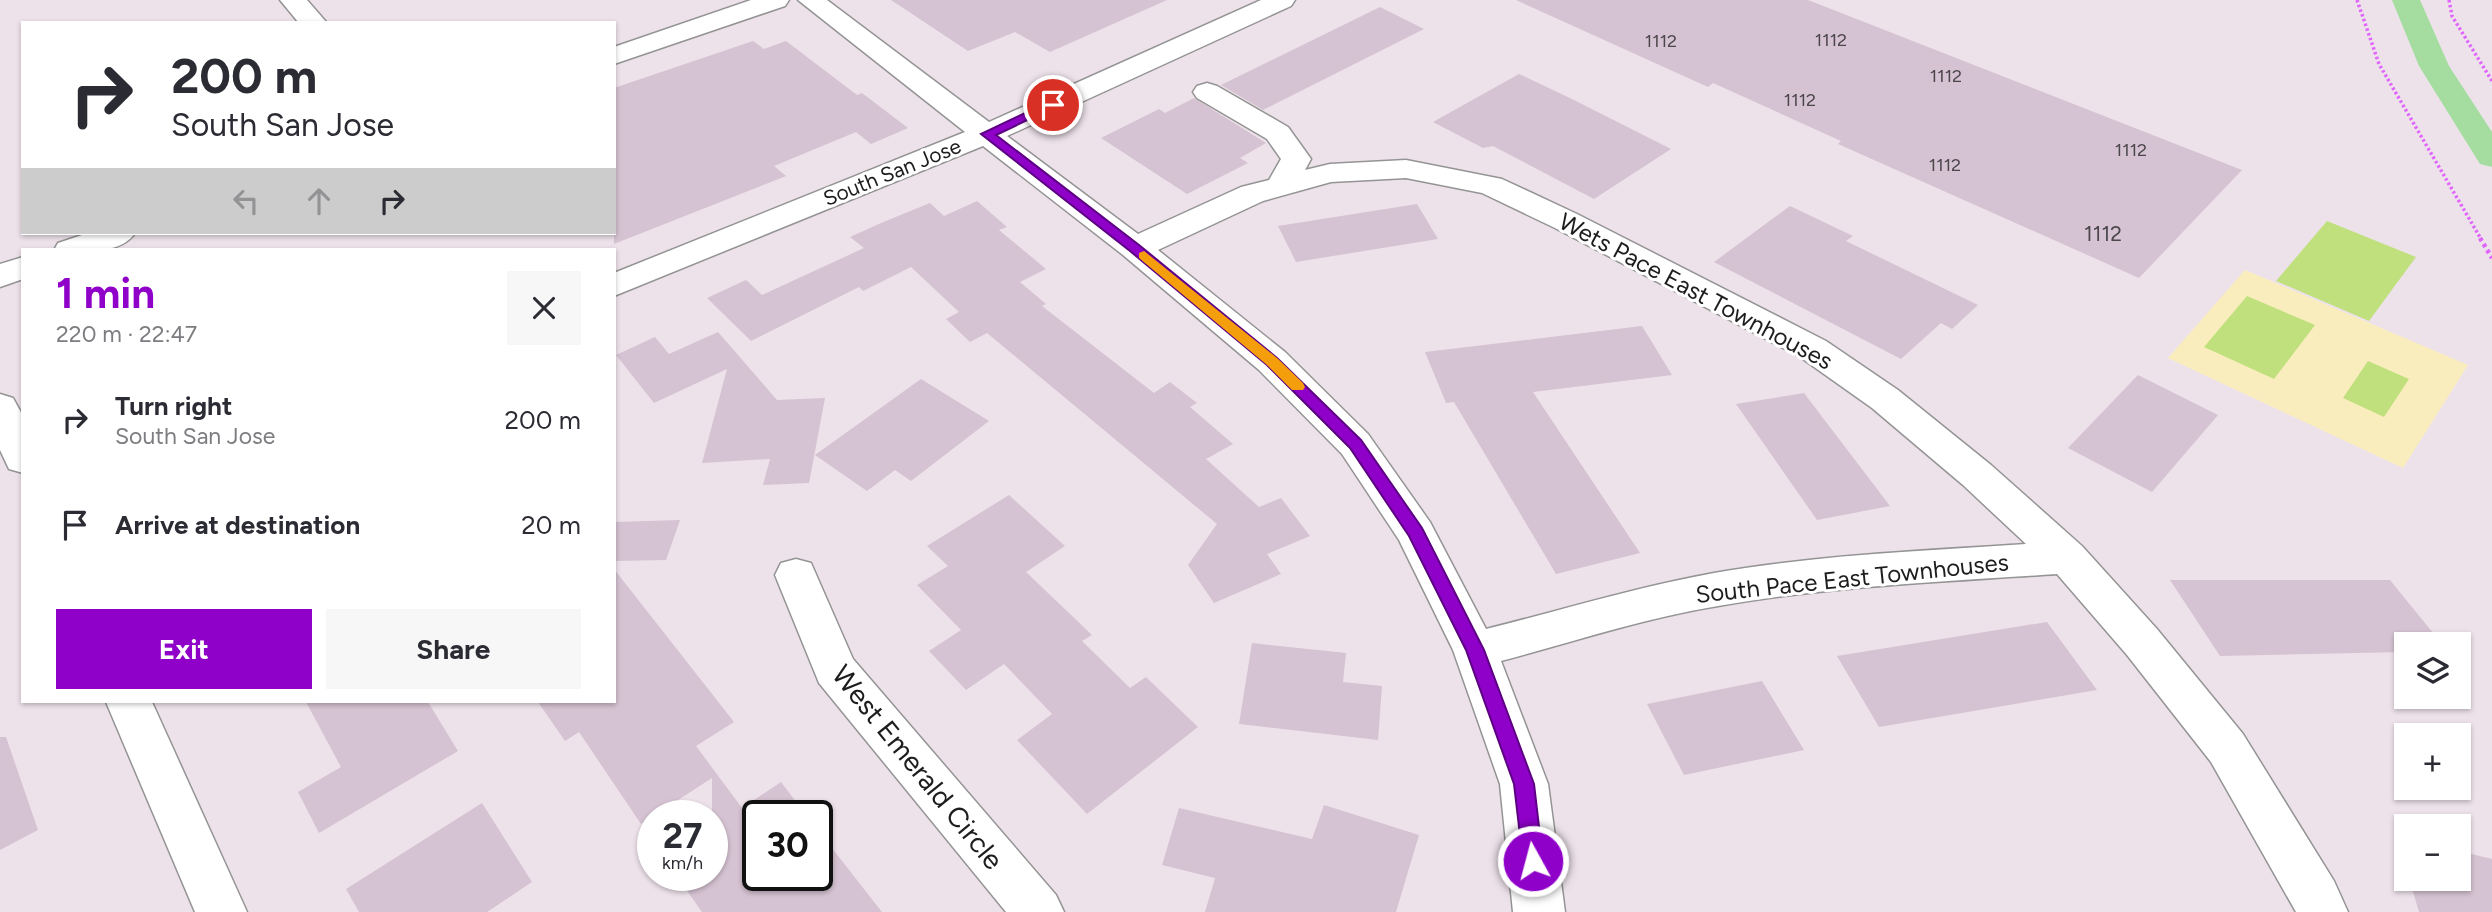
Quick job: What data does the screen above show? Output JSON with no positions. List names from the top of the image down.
{
  "streets": {
    "street": [
      "South San Jose",
      "Wets Pace East Townhouses",
      "South Pace East Townhouses",
      "West Emerald Circle"
    ]
  },
  "crossings": [
    ["Wets Pace East Townhouses", "South Pace East Townhouses"]
  ],
  "house_numbers": [
    "1112",
    "1112",
    "1112",
    "1112",
    "1112",
    "1112",
    "1112"
  ],
  "page": {
    "turn": ["200 m", "South San Jose"],
    "heading": ["1 min", "220 m · 22:47"],
    "list": [
      {
        "name": "Turn right",
        "note": "South San Jose",
        "value": "200 m"
      },
      {
        "name": "Arrive at destination",
        "value": "20 m"
      }
    ],
    "buttons": ["Exit", "Share"],
    "map_buttons": ["+", "−"],
    "speed": "27 km/h",
    "limit": "30"
  }
}
